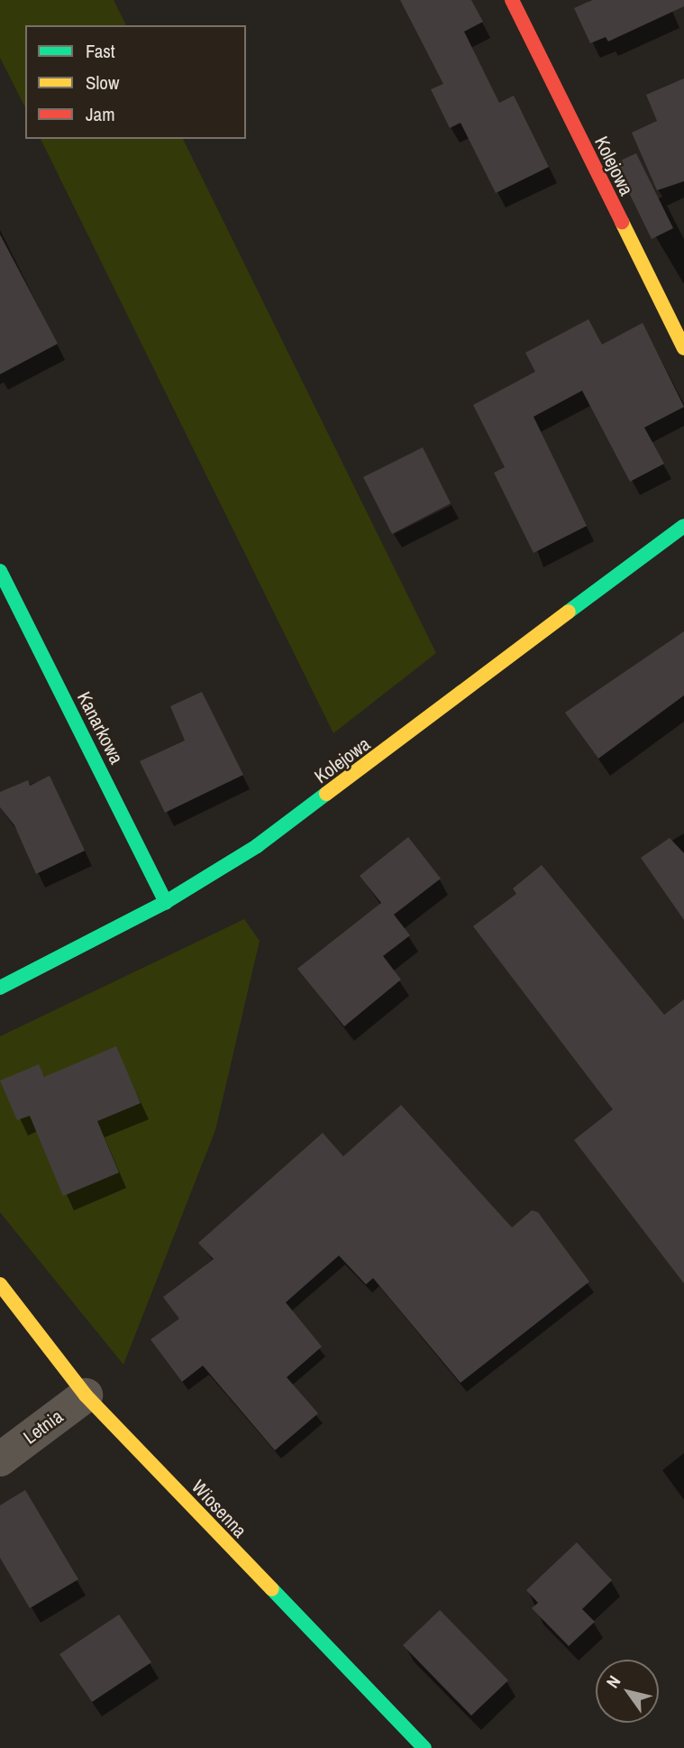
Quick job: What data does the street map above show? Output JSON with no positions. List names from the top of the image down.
{
  "streets": {
    "street": [
      "Kolejowa",
      "Kanarkowa",
      "Letnia",
      "Wiosenna"
    ]
  },
  "crossings": [
    ["Kolejowa", "Kanarkowa"],
    ["Letnia", "Wiosenna"]
  ],
  "legend": ["Fast", "Slow", "Jam"],
  "north": "top left"
}
